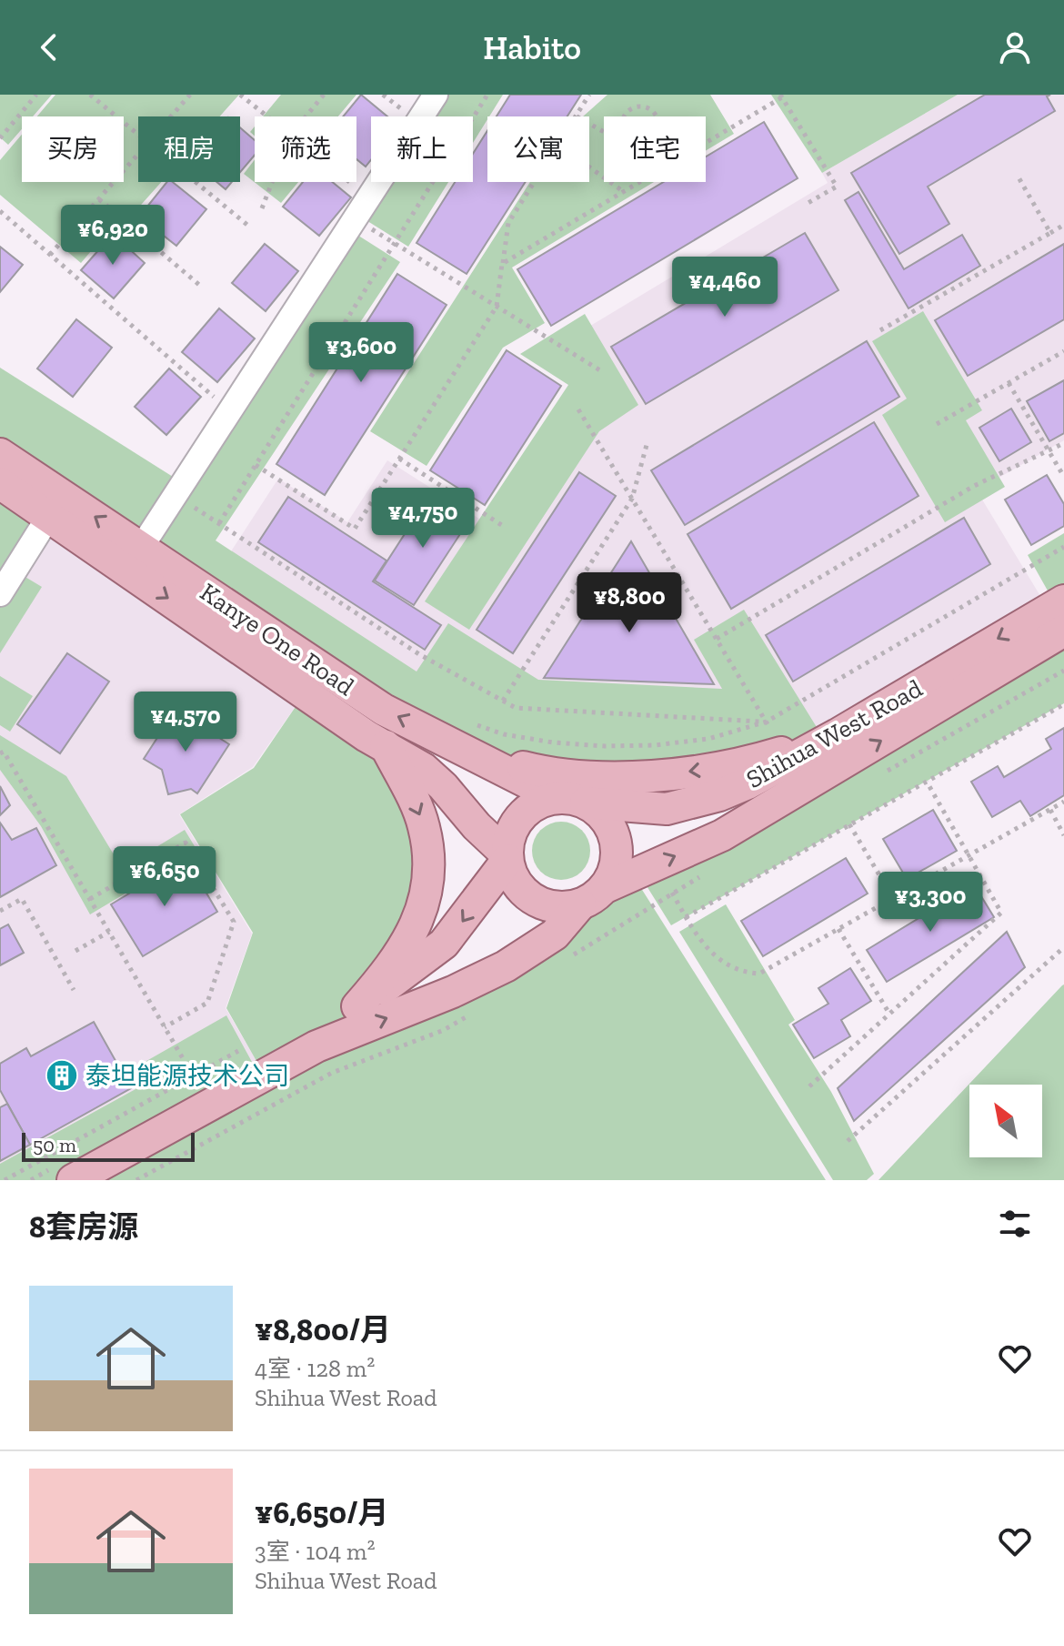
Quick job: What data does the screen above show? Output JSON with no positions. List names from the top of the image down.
{
  "streets": {
    "main road": ["Kanye One Road", "Shihua West Road"]
  },
  "crossings": [
    ["Kanye One Road", "Shihua West Road"]
  ],
  "places": {
    "building": ["泰坦能源技术公司"]
  },
  "scale_bar": "50 m",
  "north": "top left",
  "page": {
    "header": "Habito",
    "chip": [
      "买房",
      "租房",
      "筛选",
      "新上",
      "公寓",
      "住宅"
    ],
    "price": [
      "¥6,920",
      "¥4,460",
      "¥3,600",
      "¥4,750",
      "¥8,800",
      "¥4,570",
      "¥6,650",
      "¥3,300"
    ],
    "scale": "50 m",
    "heading": "8套房源",
    "list": [
      {
        "name": "¥8,800/月",
        "note": "4室 · 128 m² · Shihua West Road"
      },
      {
        "name": "¥6,650/月",
        "note": "3室 · 104 m² · Shihua West Road"
      }
    ]
  }
}
